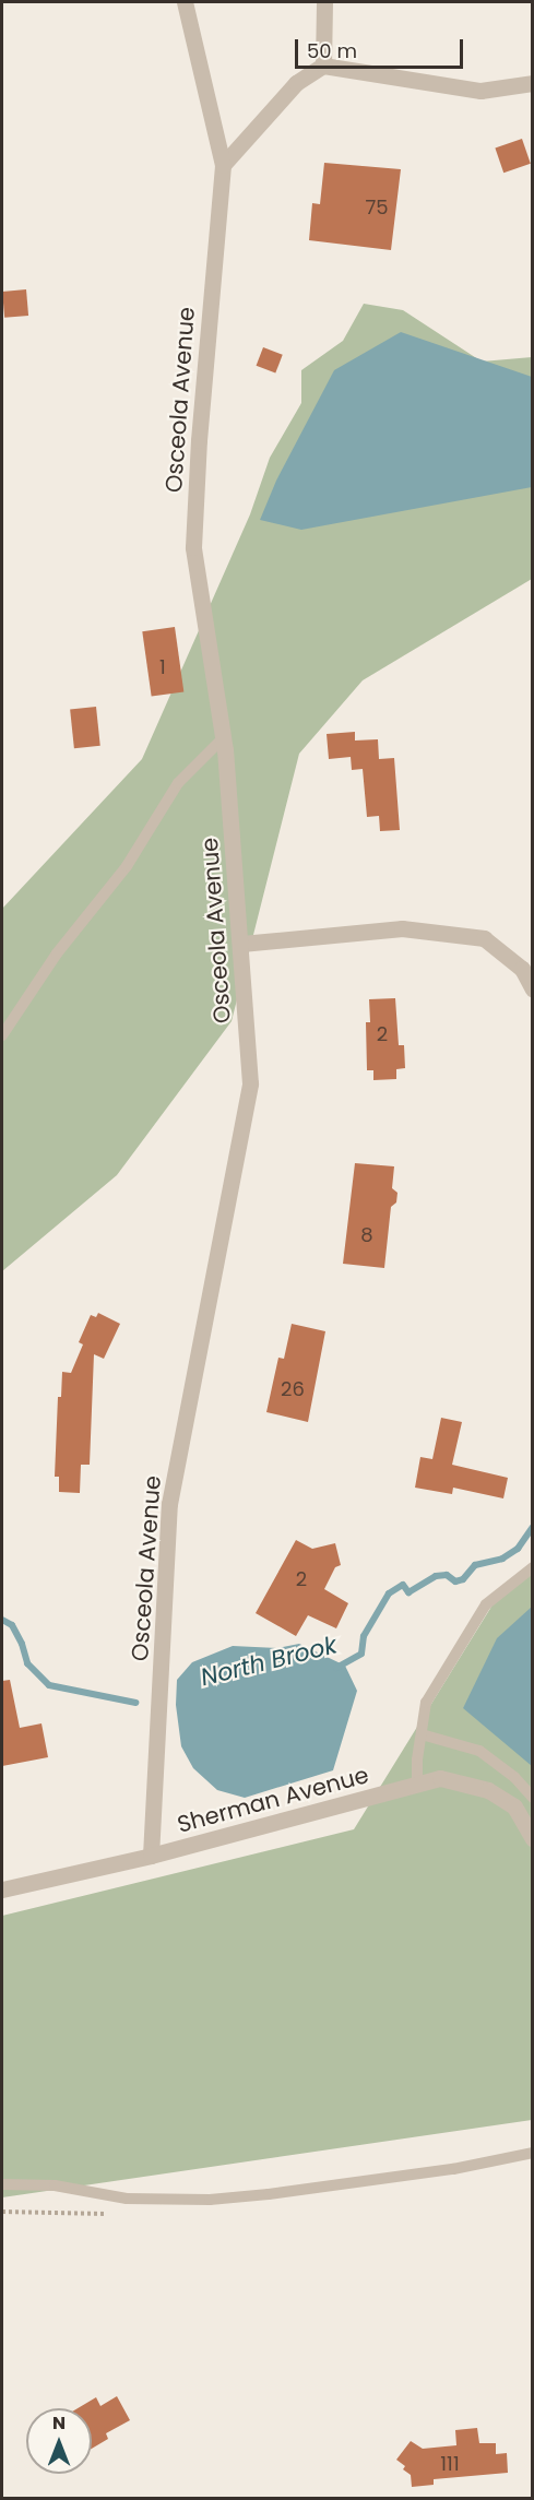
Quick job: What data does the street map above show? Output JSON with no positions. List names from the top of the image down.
{
  "streets": {
    "street": ["Osceola Avenue", "Sherman Avenue"]
  },
  "crossings": [
    ["Osceola Avenue", "Sherman Avenue"]
  ],
  "water": ["North Brook"],
  "house_numbers": [
    "75",
    "1",
    "2",
    "8",
    "26",
    "2",
    "111"
  ],
  "scale_bar": "50 m",
  "north": "top"
}
